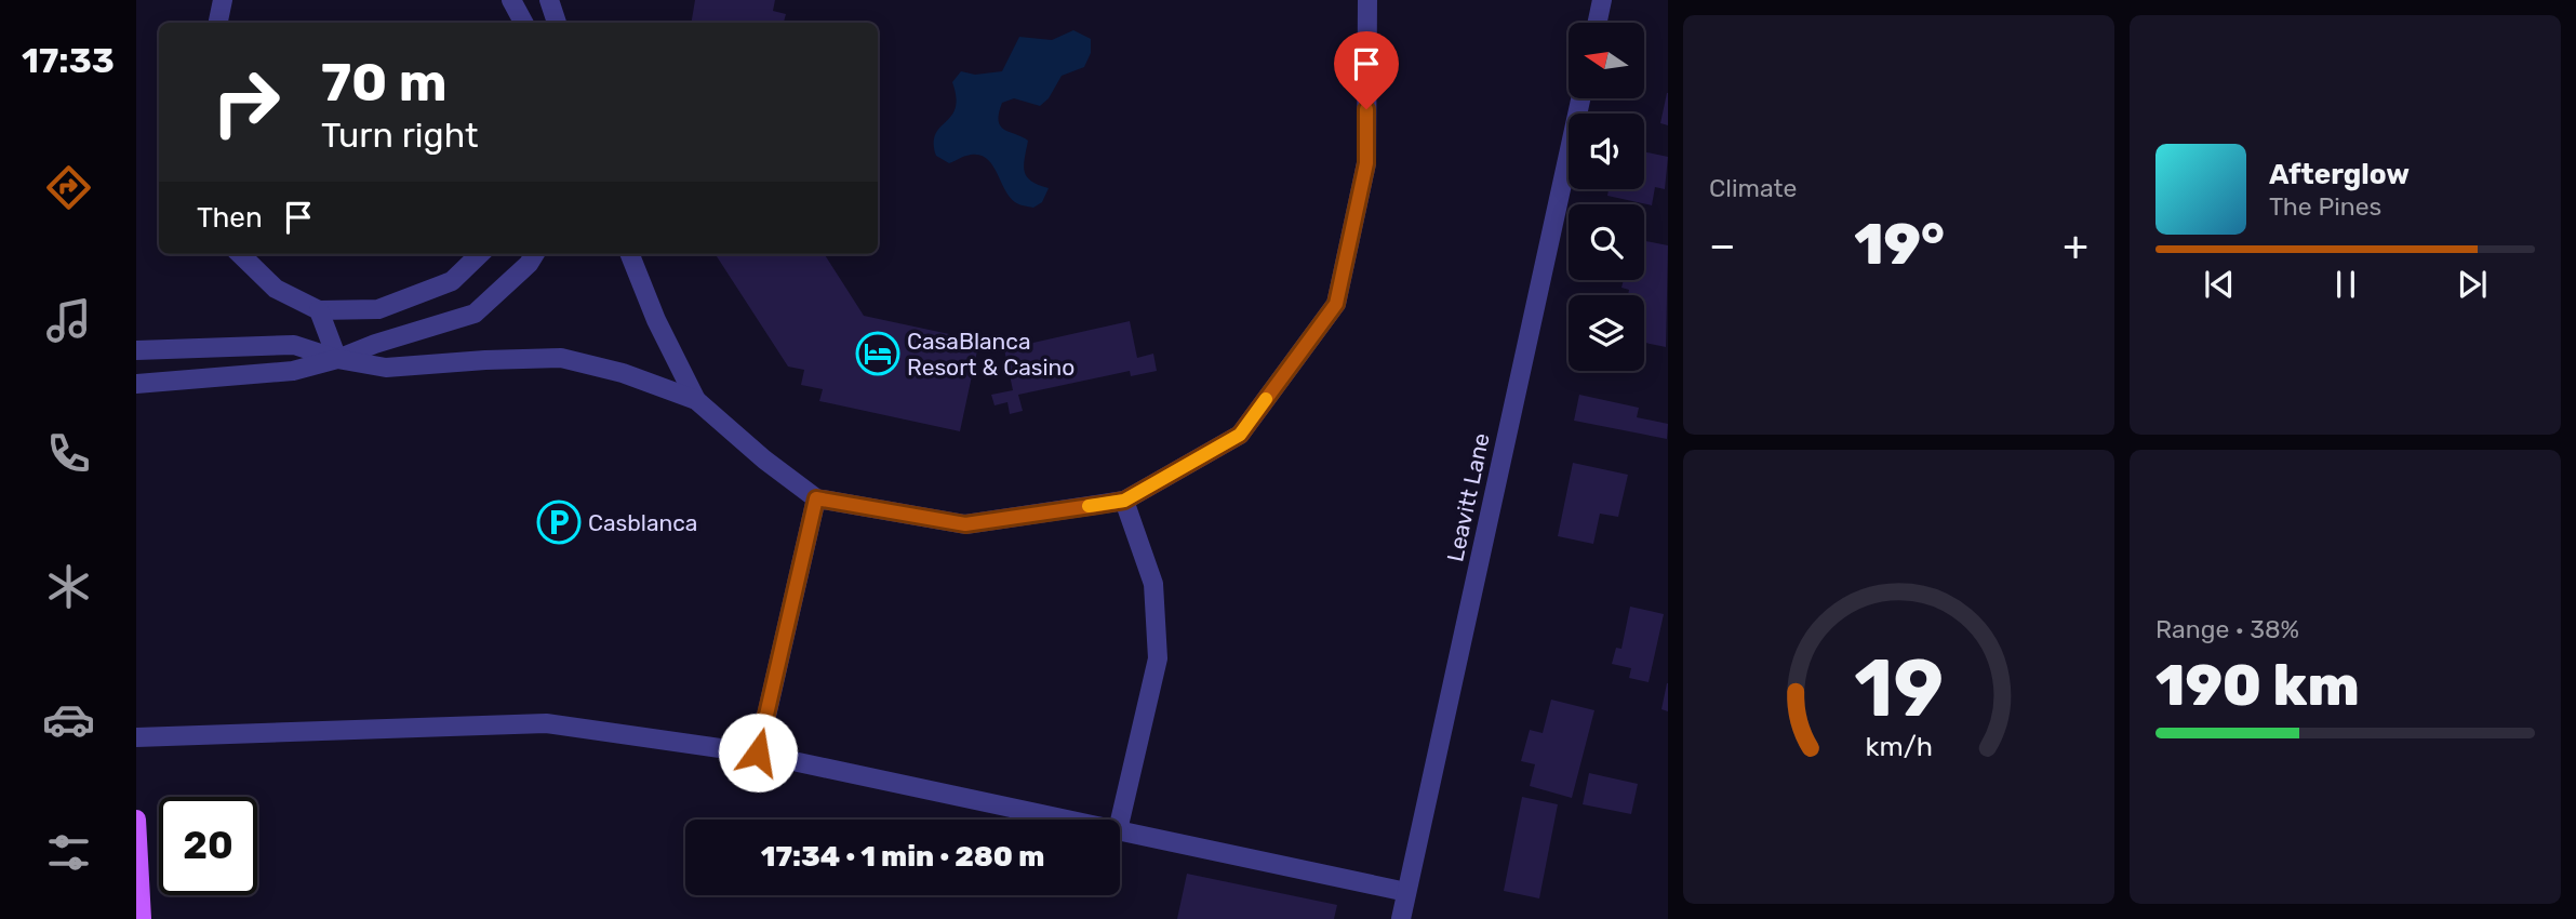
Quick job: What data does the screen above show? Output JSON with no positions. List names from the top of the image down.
{
  "streets": {
    "street": ["Leavitt Lane"]
  },
  "places": {
    "hotel": ["CasaBlanca Resort & Casino"],
    "parking": ["Casblanca"]
  },
  "north": "left",
  "page": {
    "tabs": "17:33",
    "tile": [
      "Climate",
      ["Range · 38%", "190 km"]
    ],
    "turn": ["70 m", "Turn right"],
    "song": ["Afterglow", "The Pines"],
    "then": "Then",
    "heat": ["−", "19°", "+"],
    "limit": "20",
    "trip": "17:34 · 1 min · 280 m",
    "gauge": ["19", "km/h"]
  }
}
